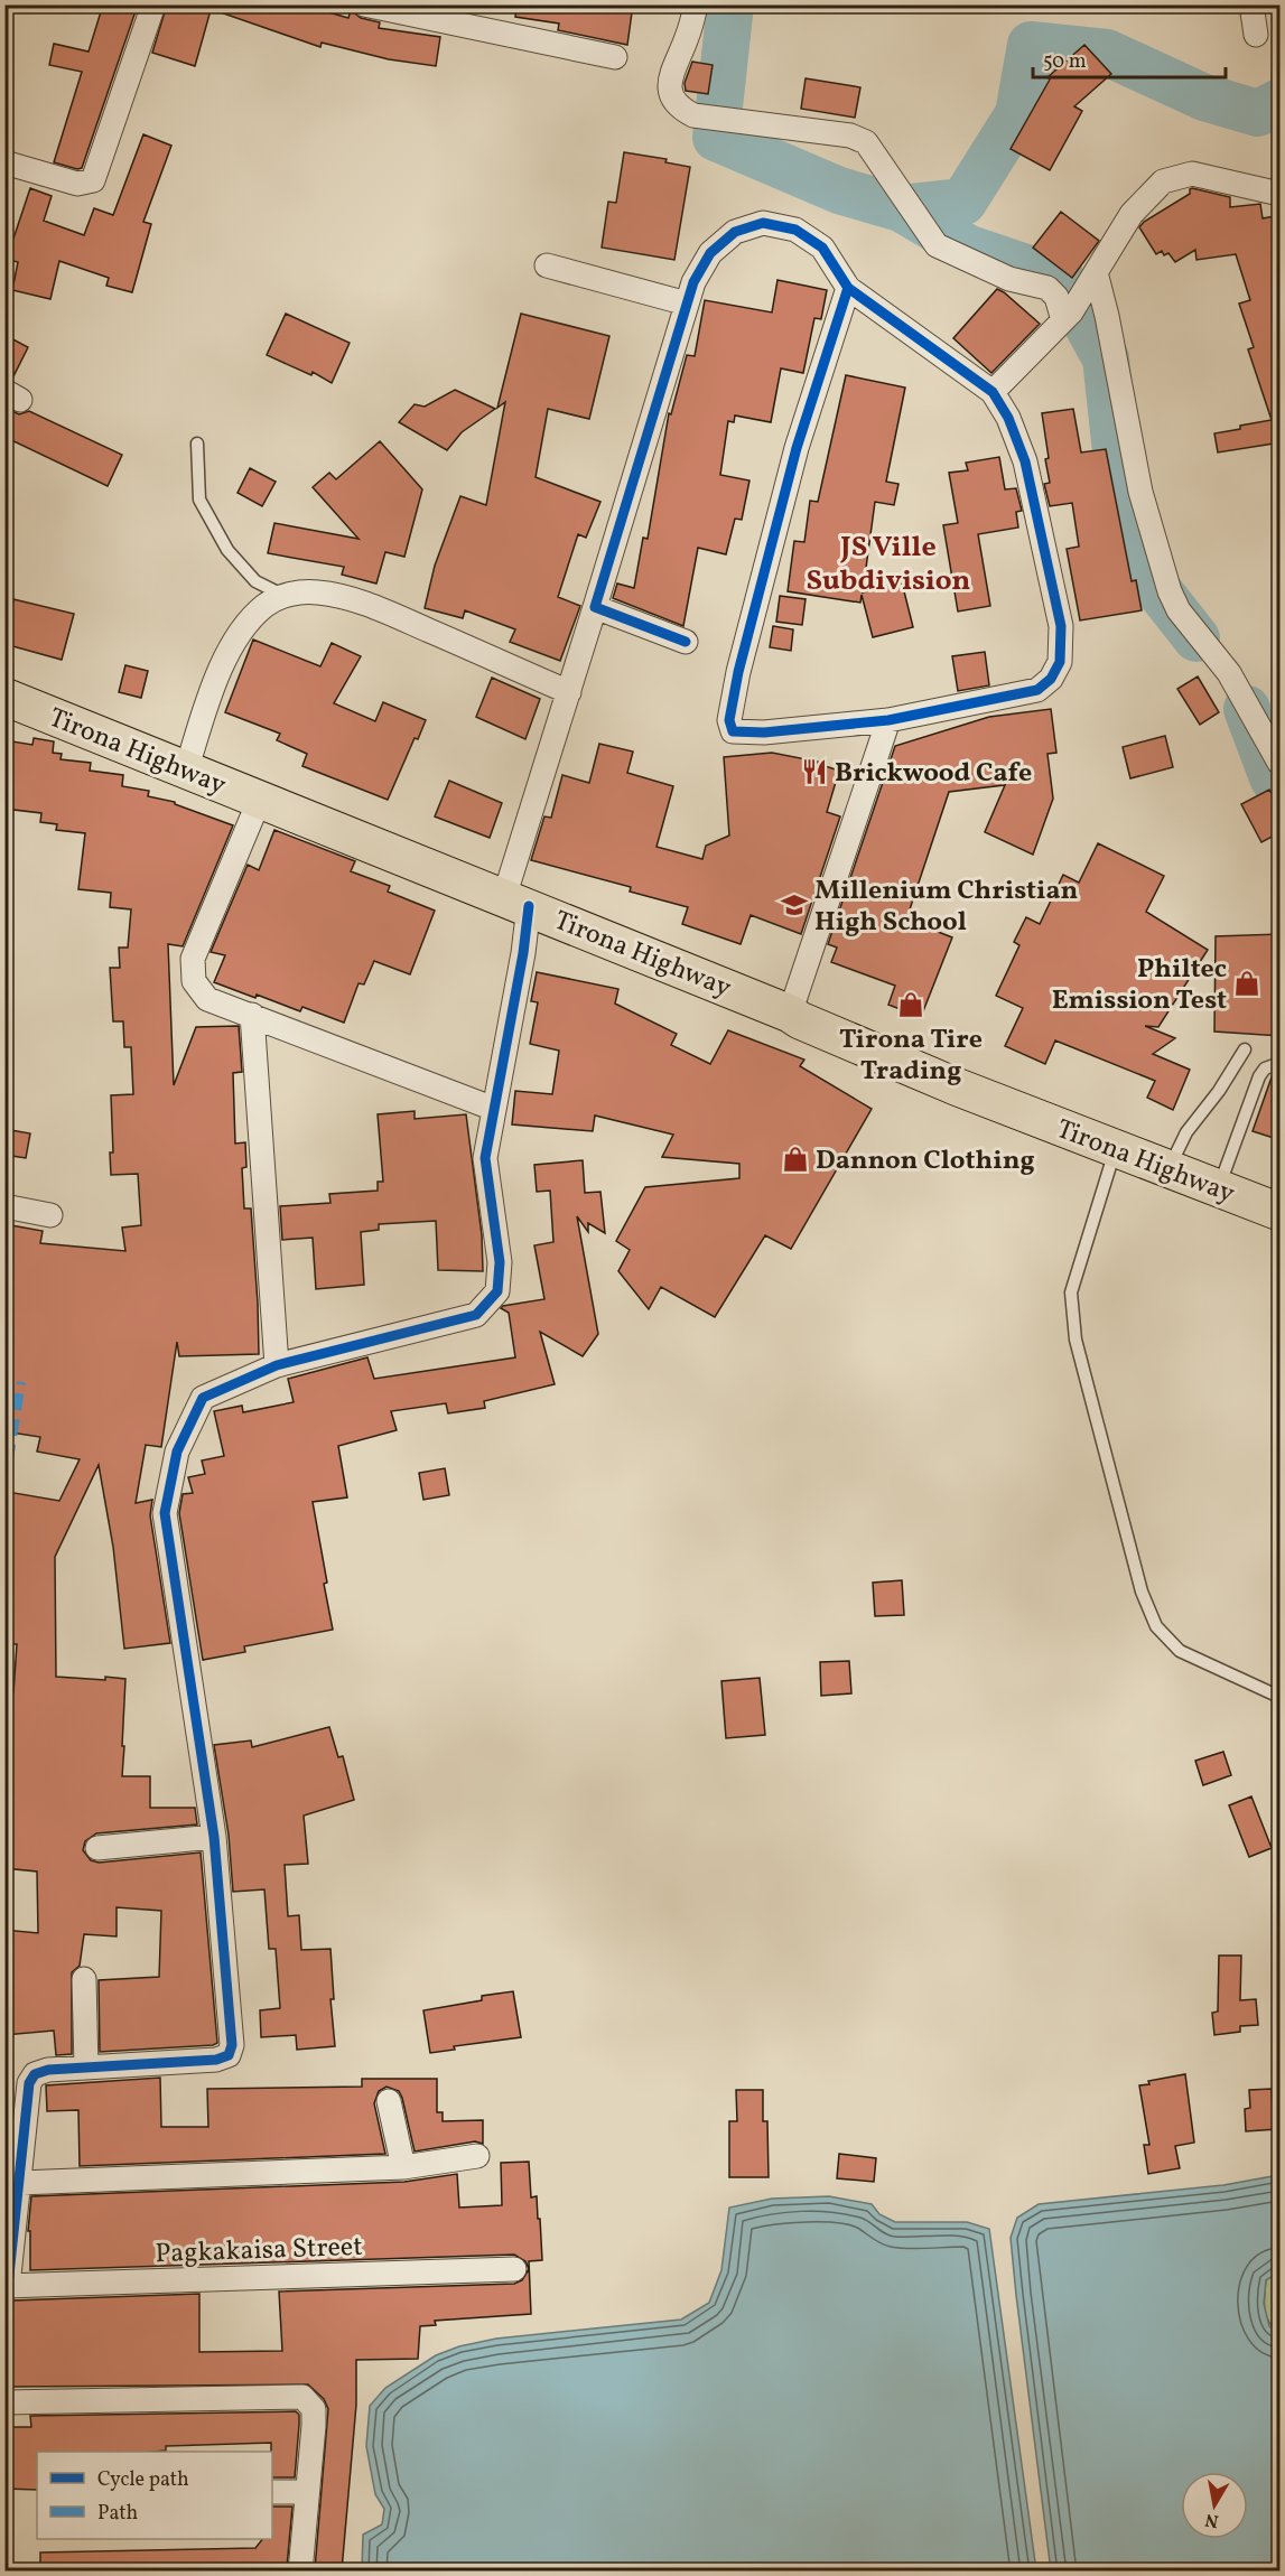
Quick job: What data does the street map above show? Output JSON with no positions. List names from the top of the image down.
{
  "streets": {
    "main road": ["Tirona Highway"],
    "street": ["Pagkakaisa Street"]
  },
  "districts": ["JS Ville Subdivision"],
  "places": {
    "restaurant": ["Brickwood Cafe"],
    "school or university": ["Millenium Christian High School"],
    "shop": ["Philtec Emission Test", "Tirona Tire Trading", "Dannon Clothing"]
  },
  "legend": ["Cycle path", "Path"],
  "scale_bar": "50 m",
  "north": "bottom"
}
